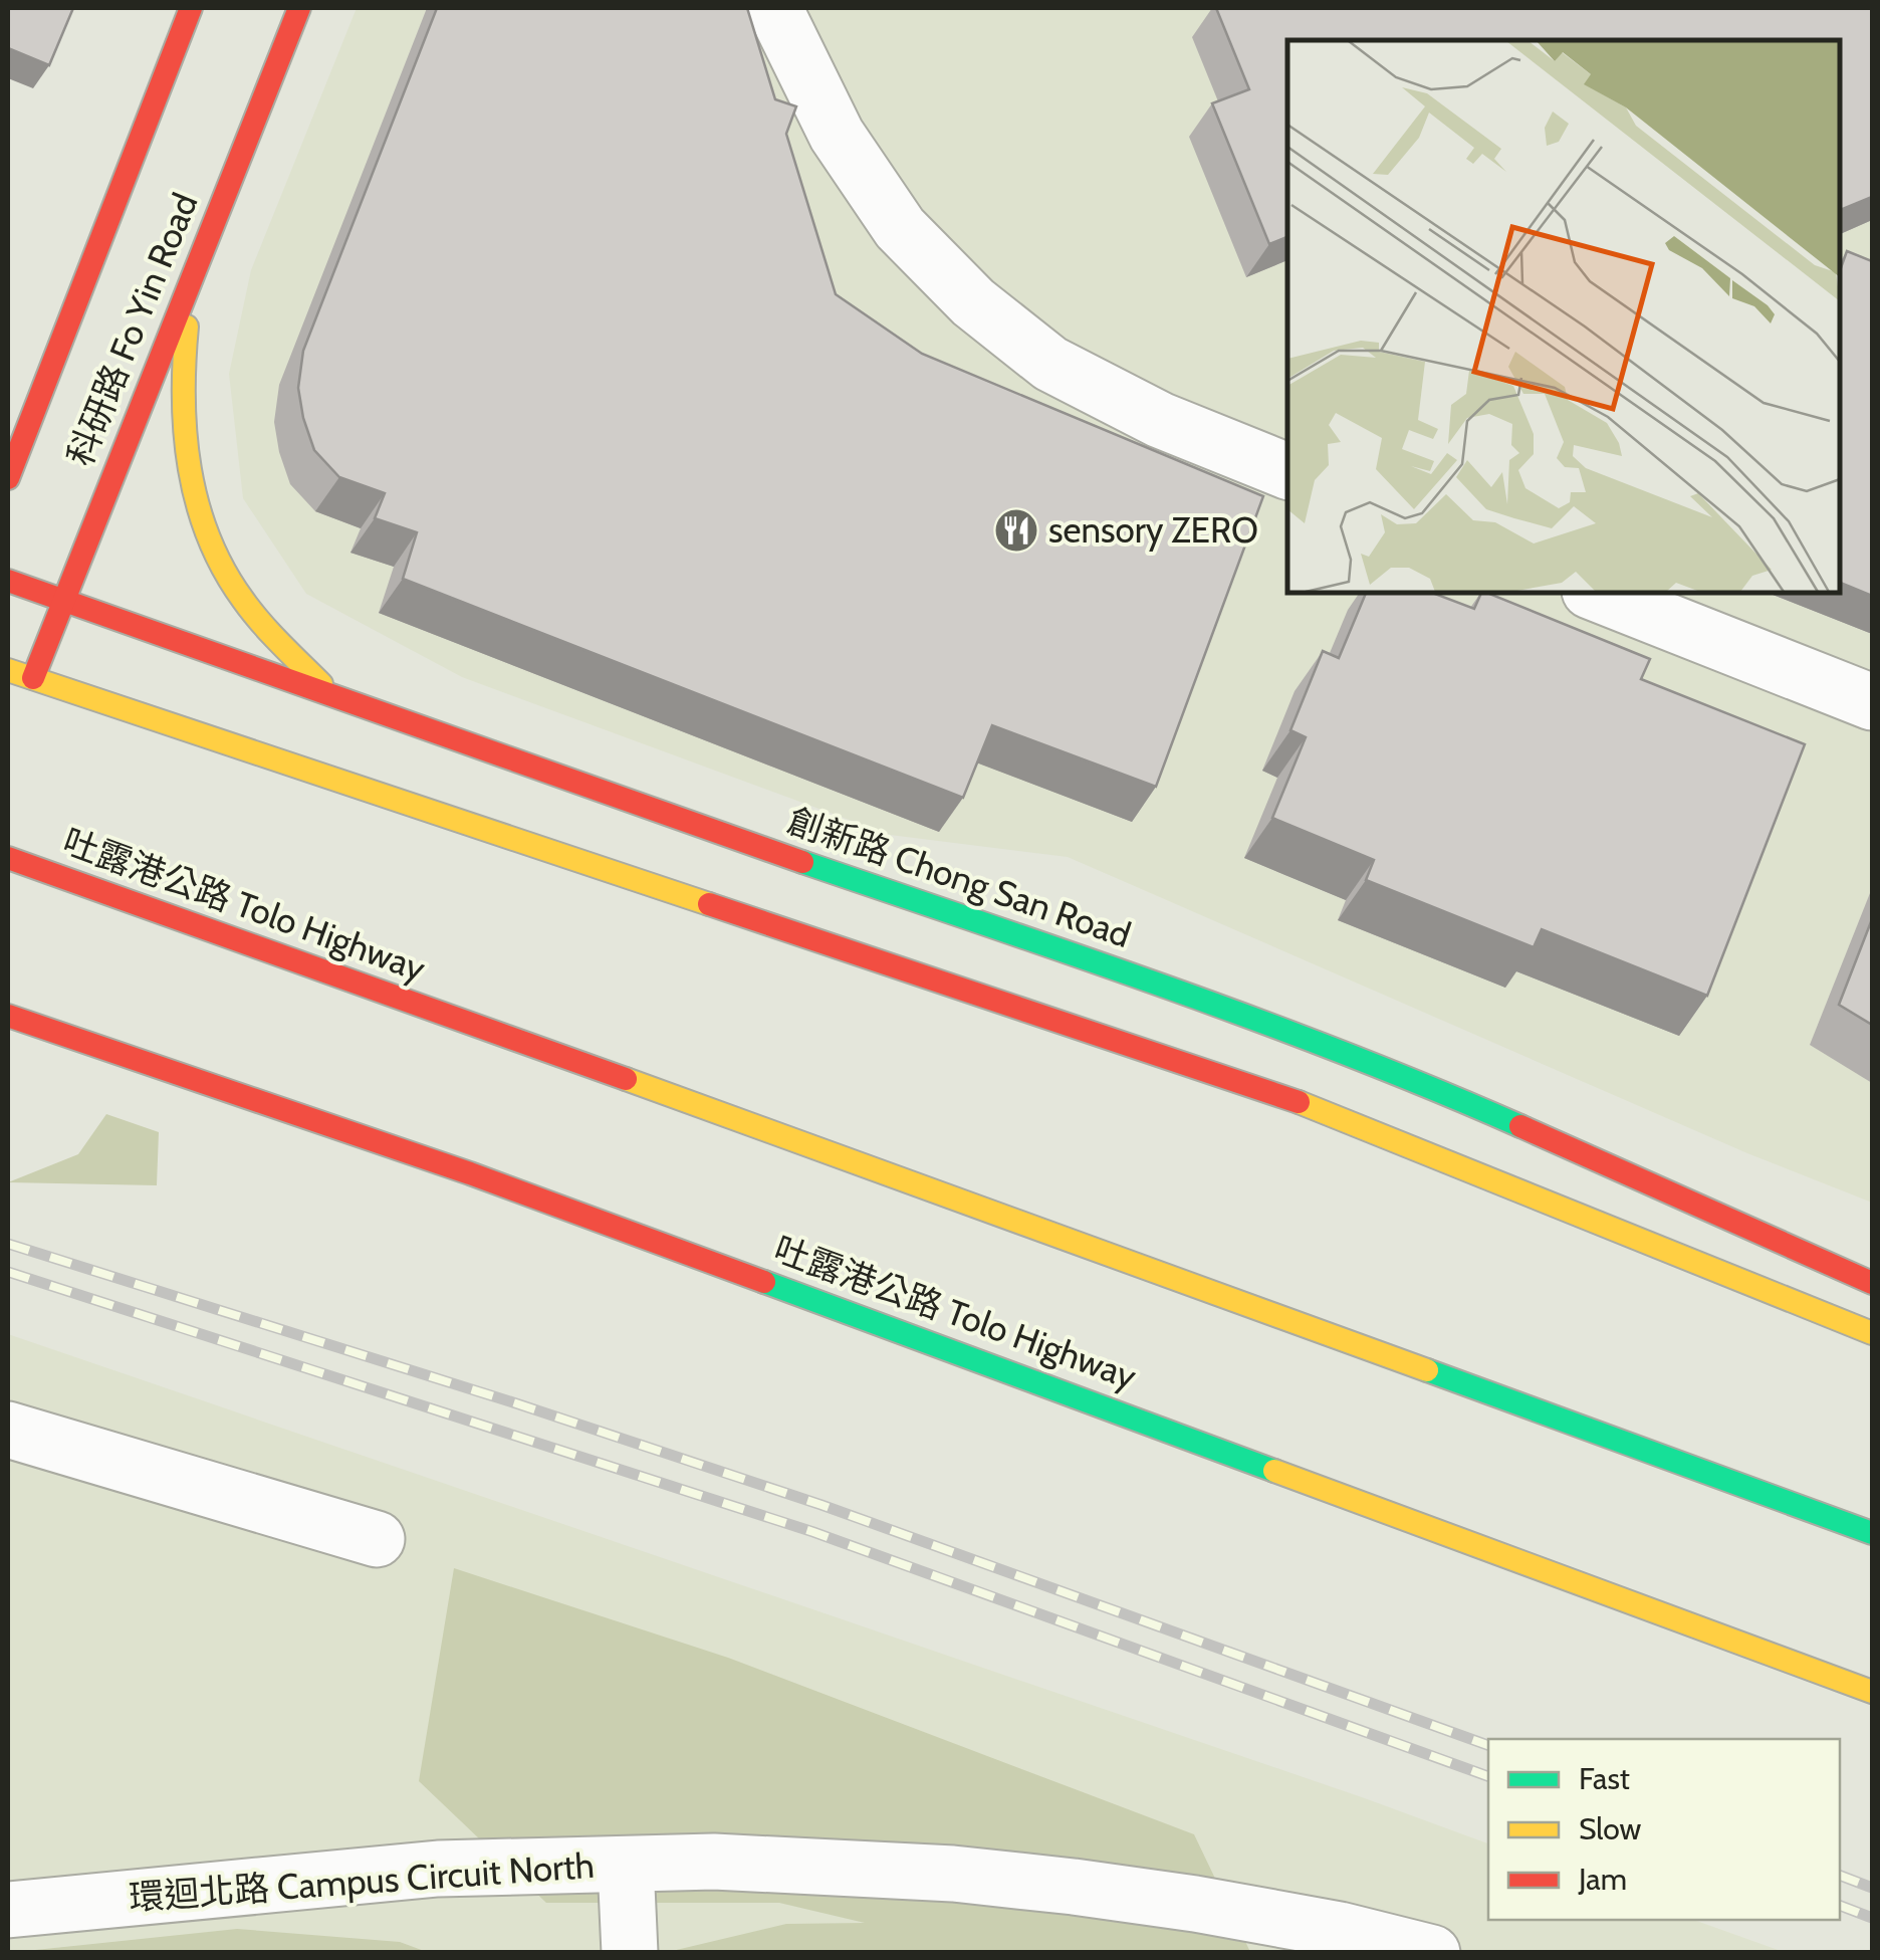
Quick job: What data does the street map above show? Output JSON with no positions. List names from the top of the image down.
{
  "streets": {
    "main road": ["科研路 Fo Yin Road", "創新路 Chong San Road", "吐露港公路 Tolo Highway"],
    "street": ["環迴北路 Campus Circuit North"]
  },
  "crossings": [
    ["科研路 Fo Yin Road", "創新路 Chong San Road"]
  ],
  "places": {
    "restaurant": ["sensory ZERO"]
  },
  "legend": ["Fast", "Slow", "Jam"]
}
